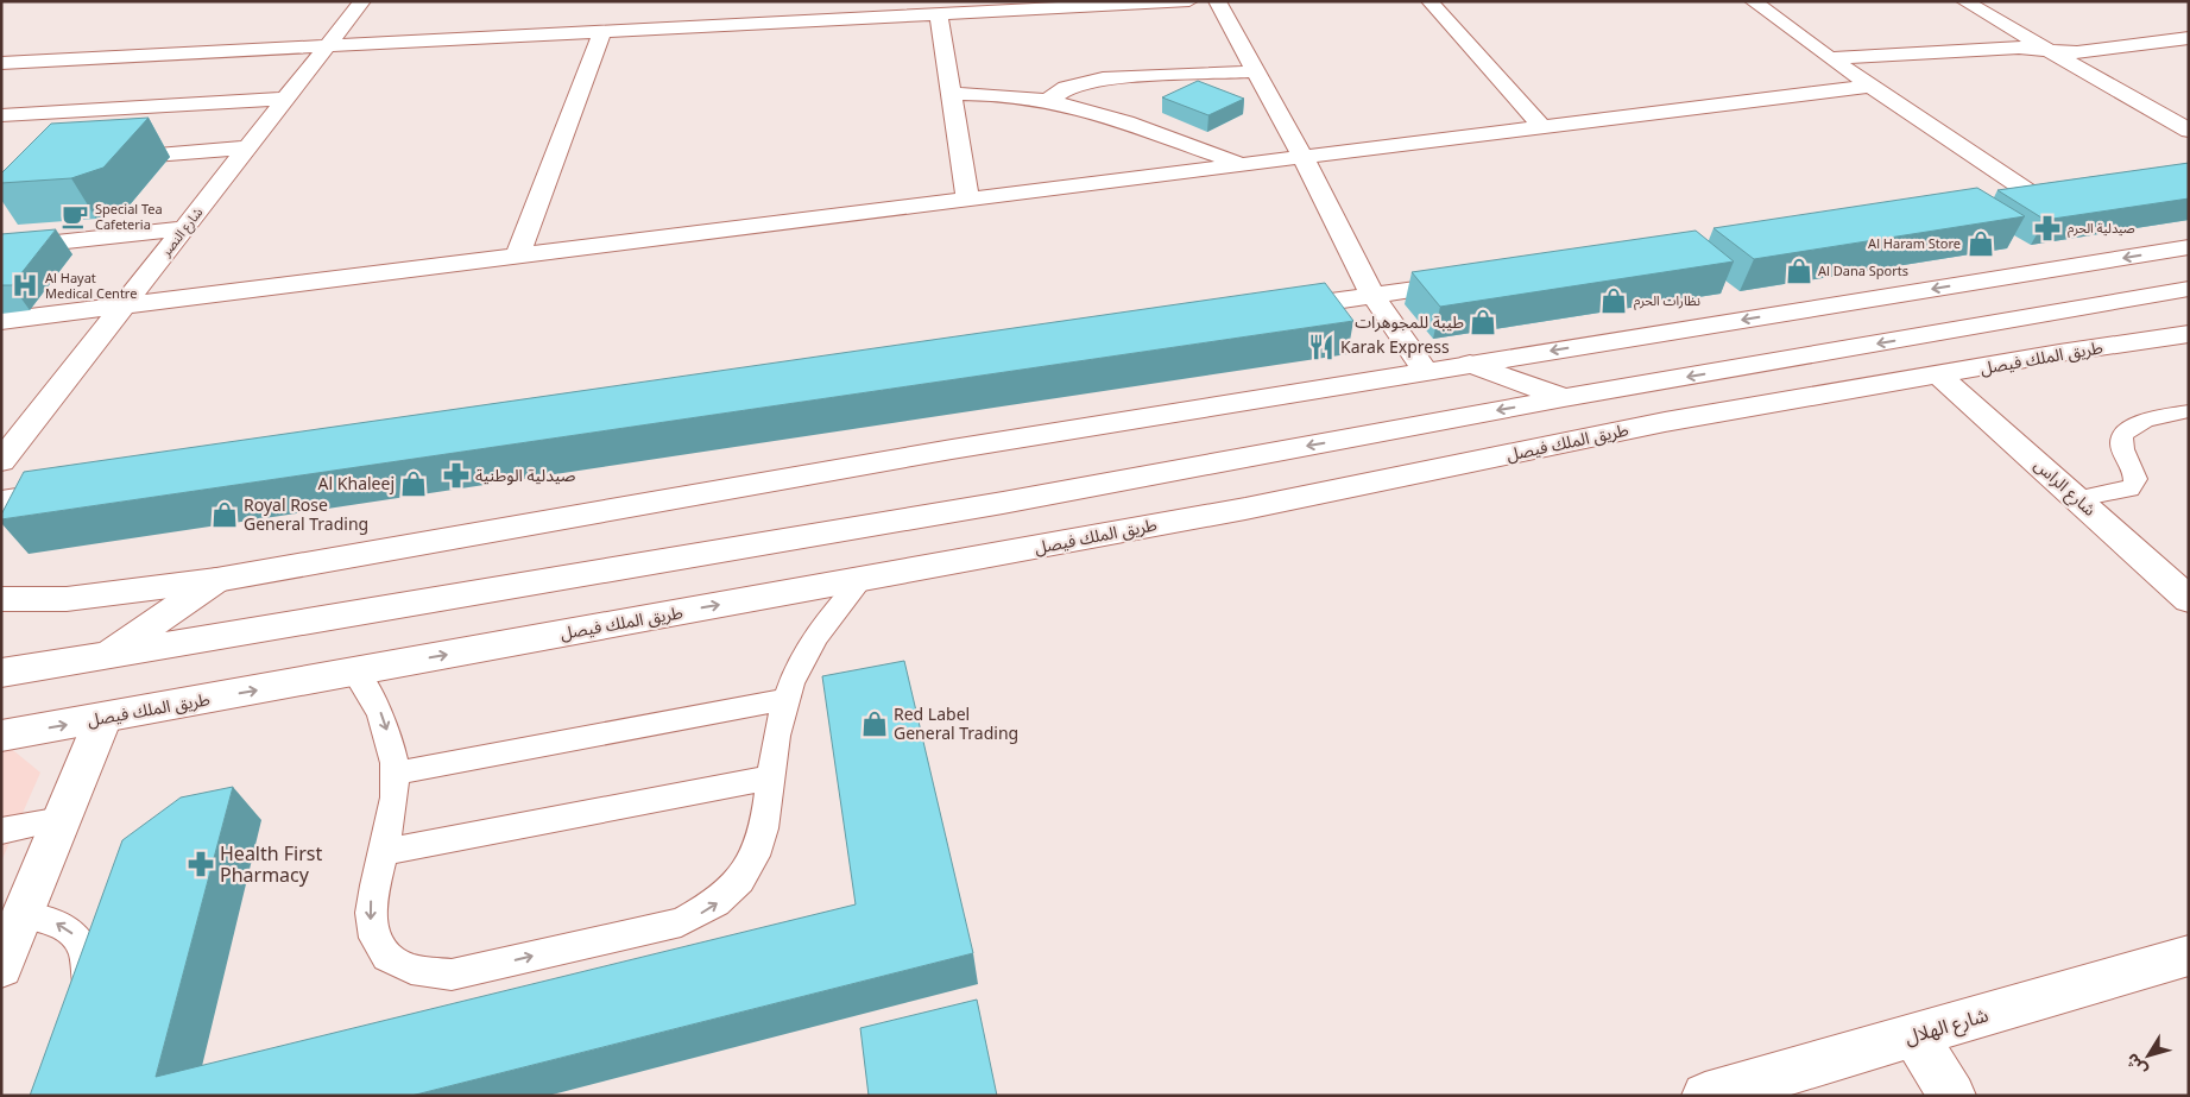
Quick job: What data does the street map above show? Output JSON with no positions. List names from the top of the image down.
{
  "streets": {
    "street": [
      "شارع النصر",
      "طريق الملك فيصل",
      "شارع الراس",
      "شارع الهلال"
    ]
  },
  "crossings": [
    ["طريق الملك فيصل", "شارع الراس"]
  ],
  "places": {
    "cafe": ["Special Tea Cafeteria"],
    "pharmacy": ["صيدلية الحرم", "صيدلية الوطنية", "Health First Pharmacy"],
    "shop": [
      "Al Haram Store",
      "Al Dana Sports",
      "نظارات الحرم",
      "طيبة للمجوهرات",
      "Al Khaleej",
      "Royal Rose General Trading",
      "Red Label General Trading"
    ],
    "hospital": ["Al Hayat Medical Centre"],
    "restaurant": ["Karak Express"]
  },
  "north": "bottom left"
}
